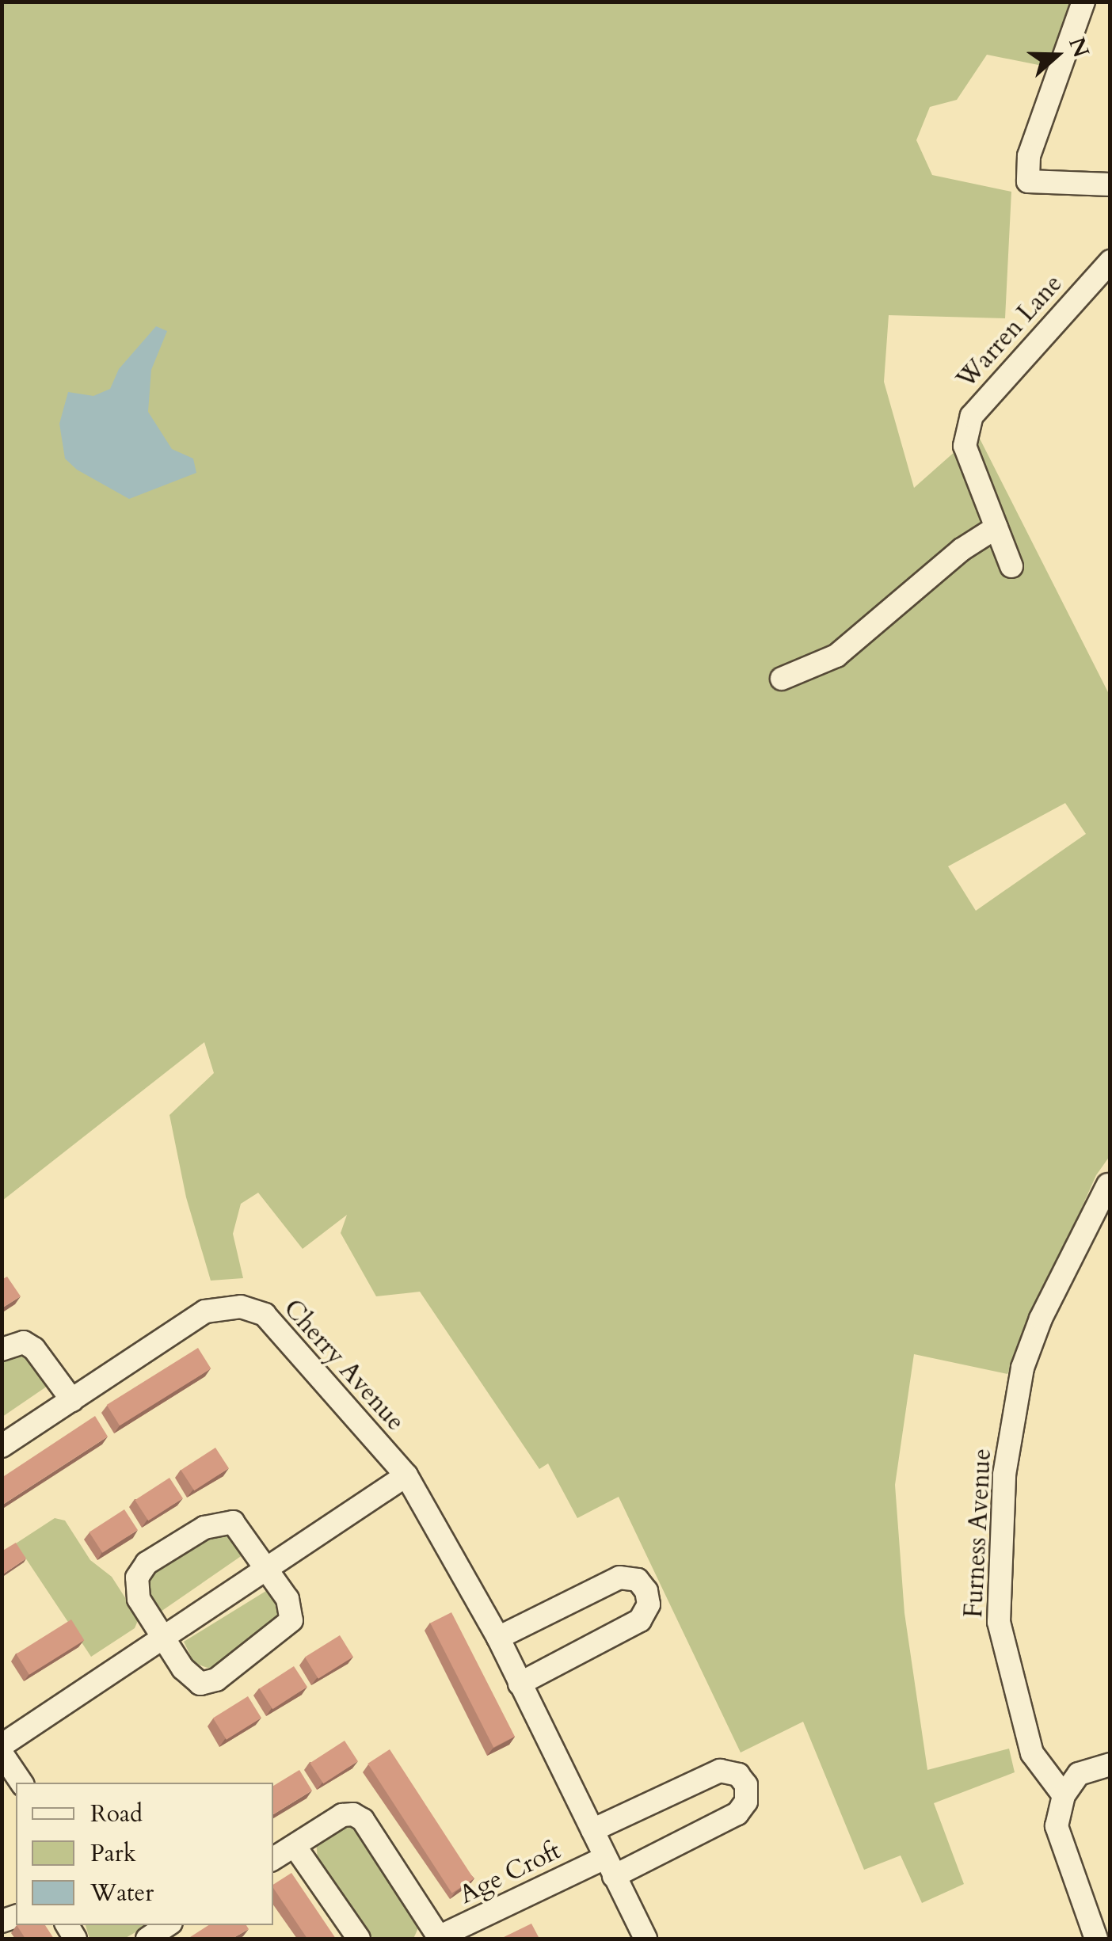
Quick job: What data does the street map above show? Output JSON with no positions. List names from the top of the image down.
{
  "streets": {
    "street": [
      "Warren Lane",
      "Cherry Avenue",
      "Furness Avenue",
      "Age Croft"
    ]
  },
  "crossings": [
    ["Cherry Avenue", "Age Croft"]
  ],
  "legend": ["Road", "Park", "Water"],
  "north": "right"
}
